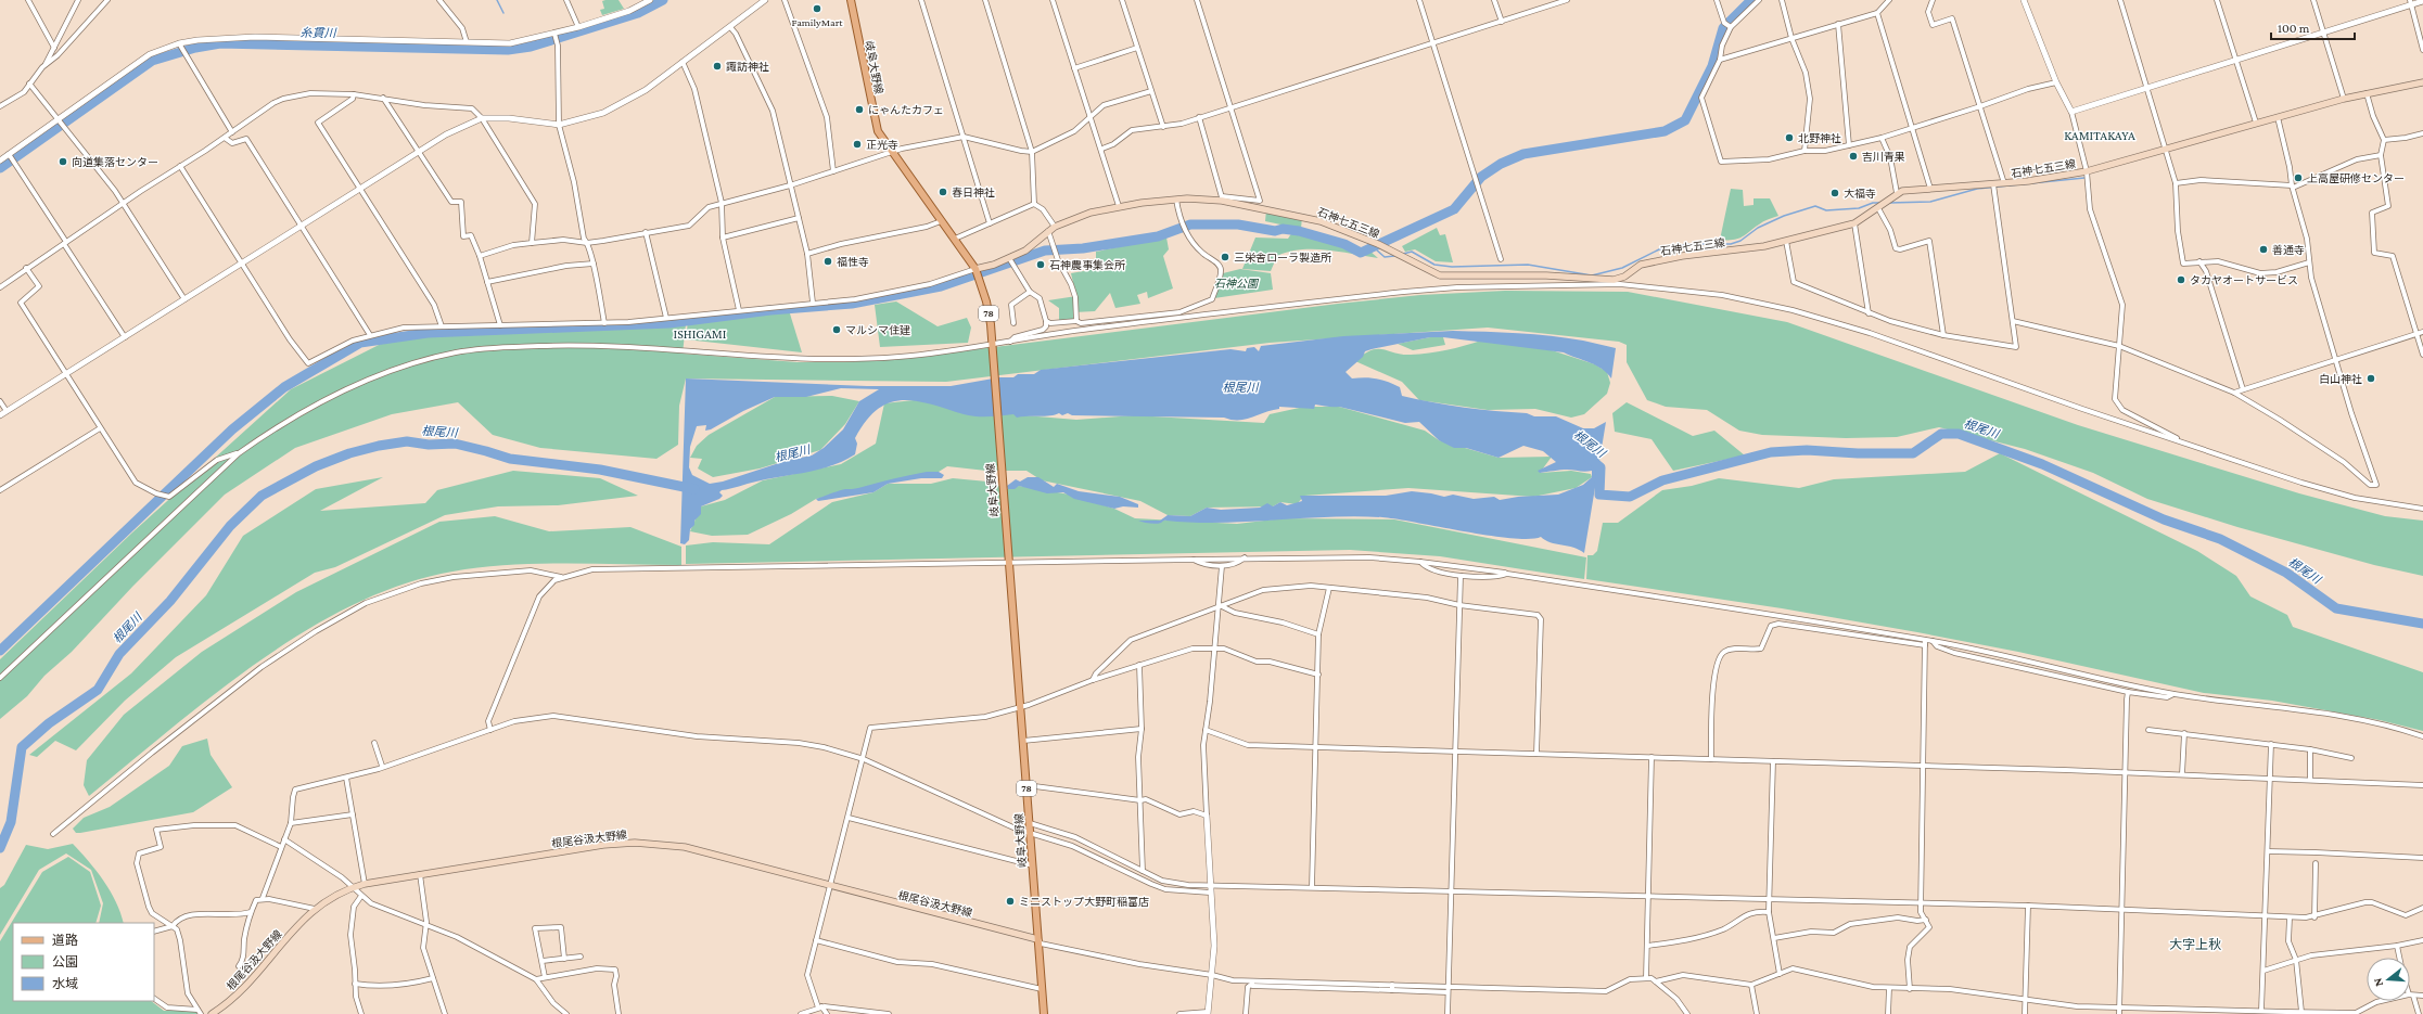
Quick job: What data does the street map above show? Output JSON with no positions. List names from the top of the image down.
{
  "streets": {
    "main road": [
      "岐阜大野線",
      "石神七五三線",
      "78",
      "根尾谷汲大野線"
    ]
  },
  "crossings": [
    ["岐阜大野線", "石神七五三線"],
    ["岐阜大野線", "根尾谷汲大野線"]
  ],
  "districts": ["KAMITAKAYA", "ISHIGAMI", "大字上秋"],
  "water": ["糸貫川", "根尾川"],
  "parks": ["石神公園"],
  "places": [
    "FamilyMart",
    "諏訪神社",
    "にゃんたカフェ",
    "北野神社",
    "正光寺",
    "吉川青果",
    "向道集落センター",
    "上高屋研修センター",
    "春日神社",
    "大福寺",
    "善通寺",
    "三栄舎ローラ製造所",
    "福性寺",
    "石神農事集会所",
    "タカヤオートサービス",
    "マルシマ住建",
    "白山神社",
    "ミニストップ大野町稲富店"
  ],
  "legend": ["道路", "公園", "水域"],
  "scale_bar": "100 m",
  "north": "left"
}
